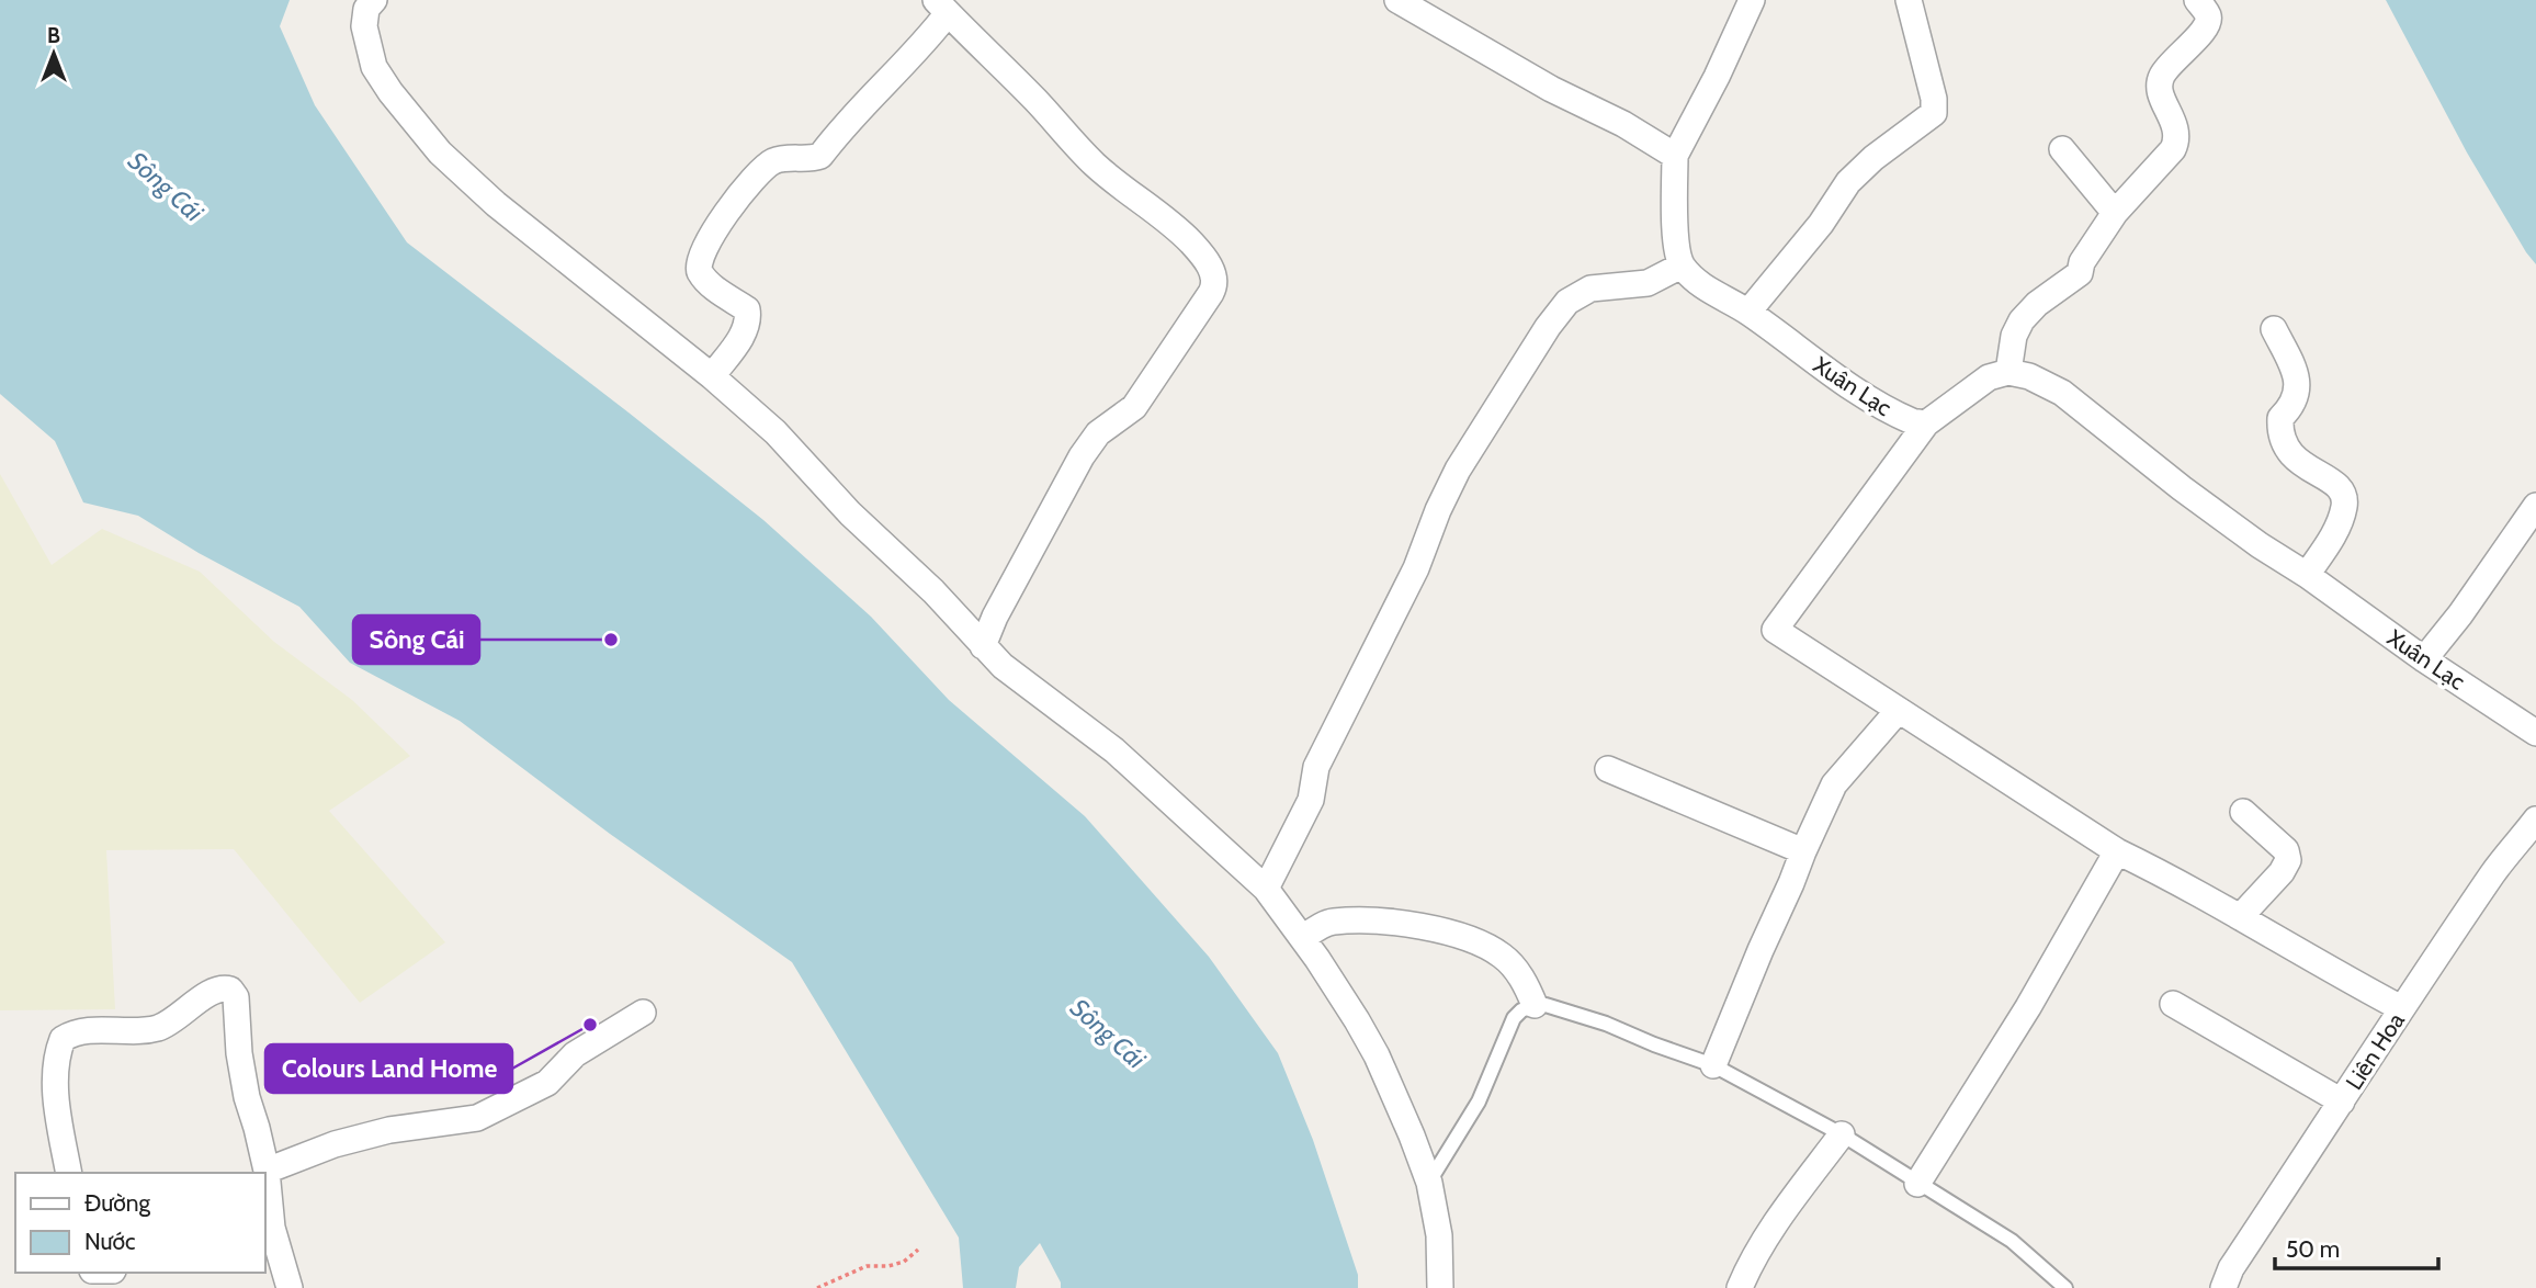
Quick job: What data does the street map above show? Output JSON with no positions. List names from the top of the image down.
{
  "streets": {
    "street": ["Xuân Lạc", "Liên Hoa"]
  },
  "water": ["Sông Cái"],
  "places": ["Sông Cái", "Colours Land Home"],
  "legend": ["Đường", "Nước"],
  "scale_bar": "50 m",
  "north": "top"
}
